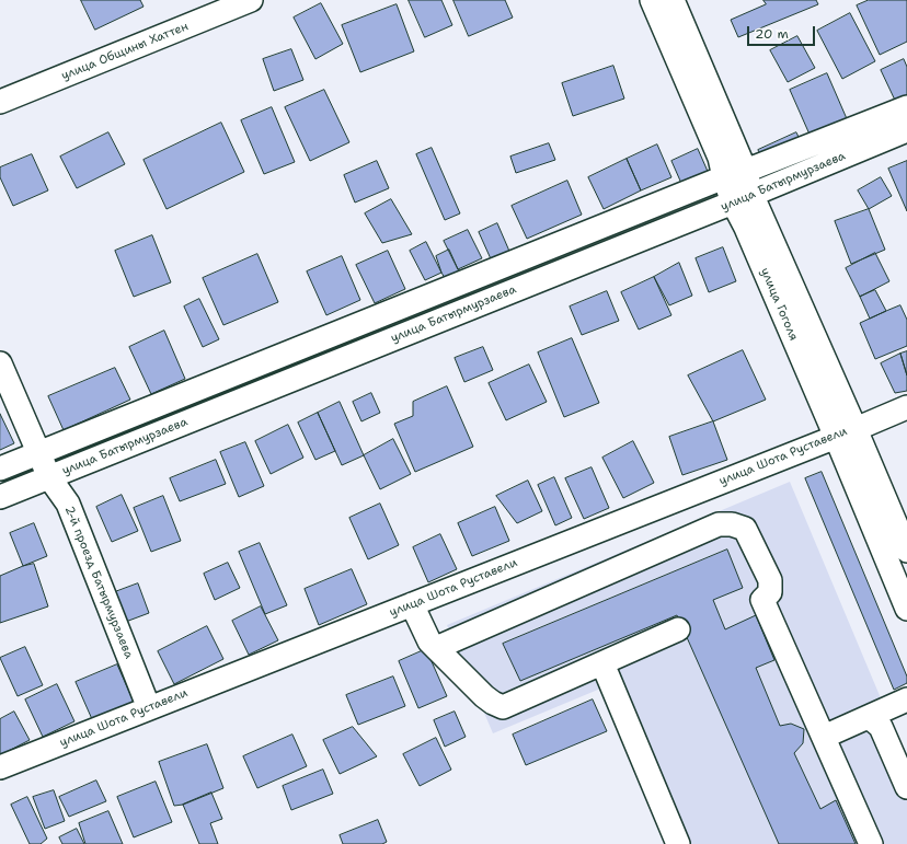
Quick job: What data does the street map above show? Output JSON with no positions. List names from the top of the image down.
{
  "streets": {
    "street": [
      "улица Общины Хаттен",
      "улица Батырмурзаева",
      "улица Гоголя",
      "улица Шота Руставели",
      "2-й проезд Батырмурзаева"
    ]
  },
  "crossings": [
    ["улица Батырмурзаева", "улица Гоголя"],
    ["улица Батырмурзаева", "2-й проезд Батырмурзаева"],
    ["улица Гоголя", "улица Шота Руставели"],
    ["улица Шота Руставели", "2-й проезд Батырмурзаева"]
  ],
  "scale_bar": "20 m"
}
